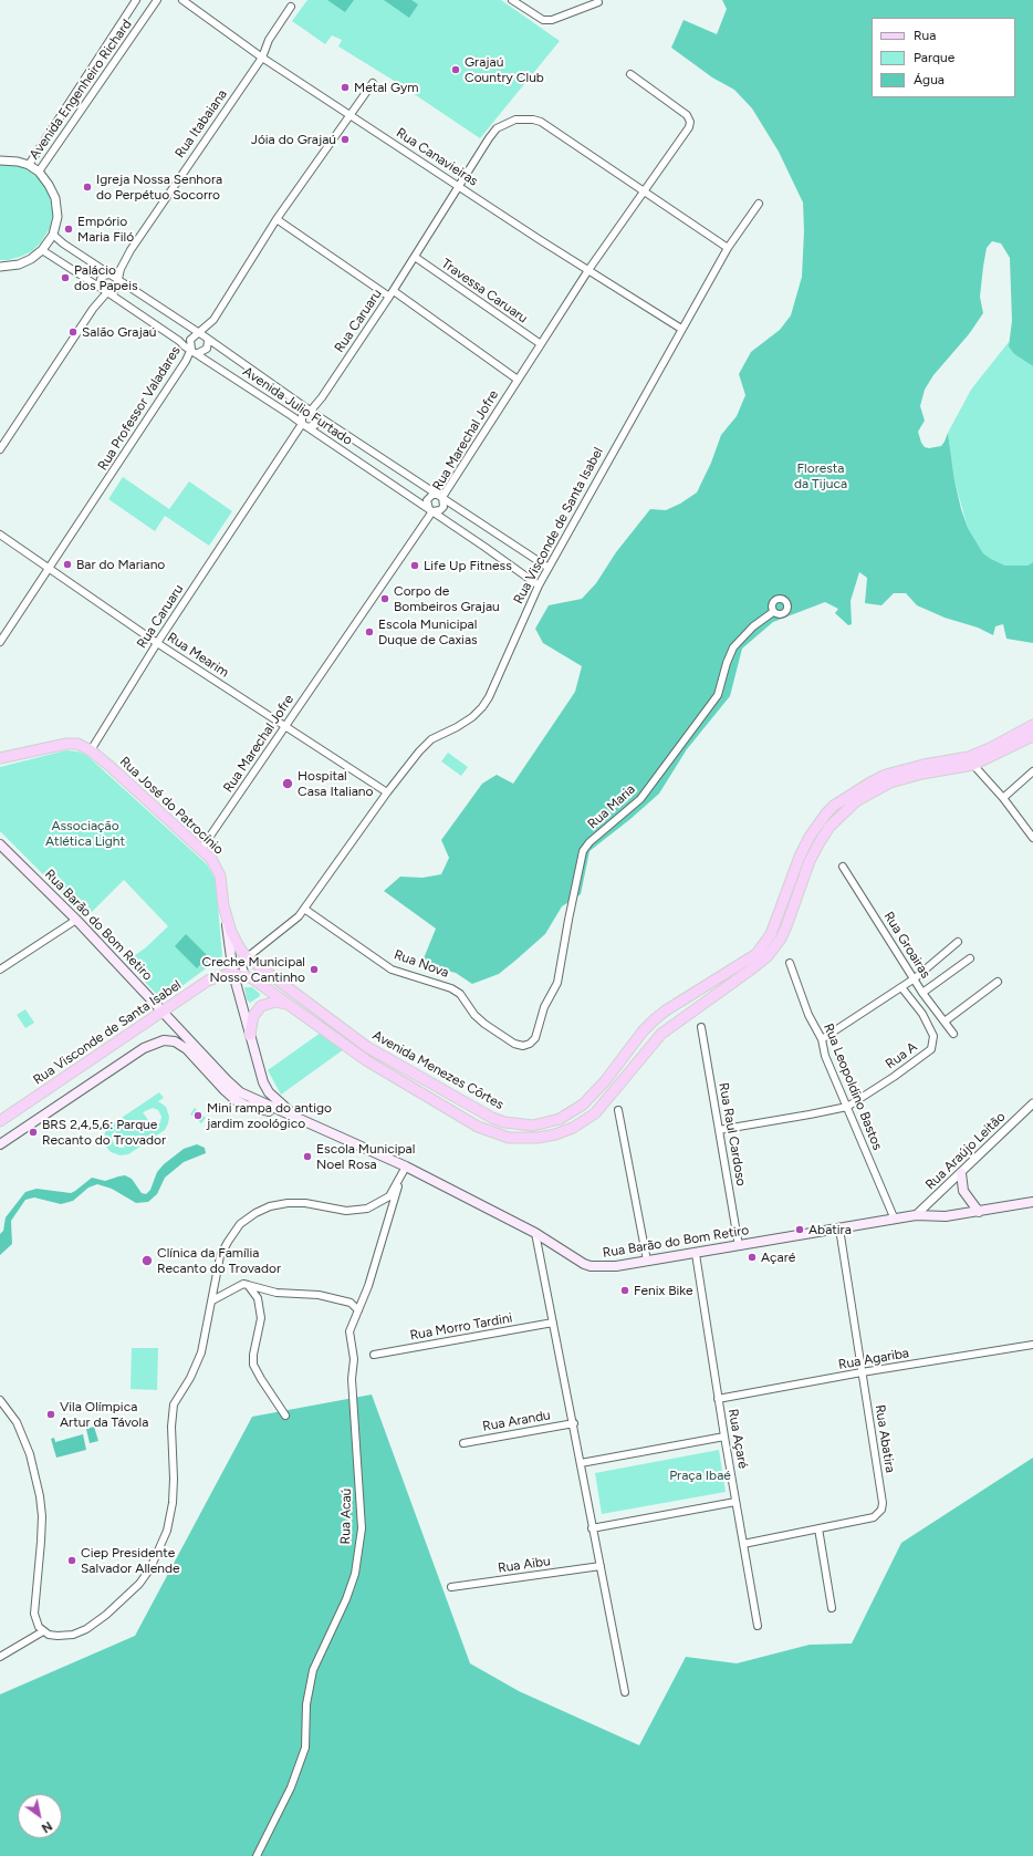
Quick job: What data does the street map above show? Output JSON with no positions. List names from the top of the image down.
{
  "streets": {
    "main road": [
      "Rua Visconde de Santa Isabel",
      "Rua José do Patrocínio",
      "Rua Barão do Bom Retiro",
      "Avenida Menezes Côrtes"
    ],
    "street": [
      "Avenida Engenheiro Richard",
      "Rua Itabaiana",
      "Rua Canavieiras",
      "Travessa Caruaru",
      "Rua Caruaru",
      "Avenida Julio Furtado",
      "Rua Professor Valadares",
      "Rua Marechal Jofre",
      "Rua Mearim",
      "Rua Maria",
      "Rua Groairas",
      "Rua Nova",
      "Rua A",
      "Rua Leopoldino Bastos",
      "Rua Raul Cardoso",
      "Rua Araújo Leitão",
      "Rua Morro Tardini",
      "Rua Agariba",
      "Rua Arandu",
      "Rua Açaré",
      "Rua Abatira",
      "Rua Acaú",
      "Rua Aibu"
    ]
  },
  "crossings": [
    ["Rua Itabaiana", "Rua Canavieiras"],
    ["Rua Itabaiana", "Avenida Julio Furtado"],
    ["Rua Canavieiras", "Rua Caruaru"],
    ["Rua Canavieiras", "Rua Professor Valadares"],
    ["Rua Canavieiras", "Rua Marechal Jofre"],
    ["Rua Canavieiras", "Rua Visconde de Santa Isabel"],
    ["Travessa Caruaru", "Rua Caruaru"],
    ["Travessa Caruaru", "Rua Marechal Jofre"],
    ["Rua Caruaru", "Avenida Julio Furtado"],
    ["Rua Caruaru", "Rua Marechal Jofre"],
    ["Rua Caruaru", "Rua Visconde de Santa Isabel"],
    ["Rua Caruaru", "Rua Mearim"],
    ["Rua Caruaru", "Rua José do Patrocínio"],
    ["Avenida Julio Furtado", "Rua Professor Valadares"],
    ["Avenida Julio Furtado", "Rua Marechal Jofre"],
    ["Avenida Julio Furtado", "Rua Visconde de Santa Isabel"],
    ["Rua Professor Valadares", "Rua Mearim"],
    ["Rua Marechal Jofre", "Rua Mearim"],
    ["Rua Marechal Jofre", "Rua José do Patrocínio"],
    ["Rua Visconde de Santa Isabel", "Rua Mearim"],
    ["Rua Visconde de Santa Isabel", "Rua José do Patrocínio"],
    ["Rua Visconde de Santa Isabel", "Rua Barão do Bom Retiro"],
    ["Rua Visconde de Santa Isabel", "Rua Nova"],
    ["Rua Visconde de Santa Isabel", "Avenida Menezes Côrtes"],
    ["Rua José do Patrocínio", "Rua Barão do Bom Retiro"],
    ["Rua José do Patrocínio", "Avenida Menezes Côrtes"],
    ["Rua Maria", "Rua Nova"],
    ["Rua Barão do Bom Retiro", "Rua Leopoldino Bastos"],
    ["Rua Barão do Bom Retiro", "Rua Raul Cardoso"],
    ["Rua Barão do Bom Retiro", "Rua Araújo Leitão"],
    ["Rua Barão do Bom Retiro", "Rua Açaré"],
    ["Rua Barão do Bom Retiro", "Rua Abatira"],
    ["Rua Barão do Bom Retiro", "Rua Acaú"],
    ["Rua A", "Rua Leopoldino Bastos"],
    ["Rua Agariba", "Rua Açaré"],
    ["Rua Agariba", "Rua Abatira"],
    ["Rua Açaré", "Rua Abatira"]
  ],
  "parks": ["Floresta da Tijuca", "Associação Atlética Light", "Praça Ibaé"],
  "places": [
    "Grajaú Country Club",
    "Metal Gym",
    "Jóia do Grajaú",
    "Igreja Nossa Senhora do Perpétuo Socorro",
    "Empório Maria Filó",
    "Palácio dos Papeis",
    "Salão Grajaú",
    "Bar do Mariano",
    "Life Up Fitness",
    "Corpo de Bombeiros Grajau",
    "Escola Municipal Duque de Caxias",
    "Hospital Casa Italiano",
    "Creche Municipal Nosso Cantinho",
    "Mini rampa do antigo jardim zoológico",
    "BRS 2,4,5,6: Parque Recanto do Trovador",
    "Escola Municipal Noel Rosa",
    "Abatira",
    "Açaré",
    "Clínica da Família Recanto do Trovador",
    "Fenix Bike",
    "Vila Olímpica Artur da Távola",
    "Ciep Presidente Salvador Allende"
  ],
  "legend": ["Rua", "Parque", "Água"],
  "north": "bottom right"
}
